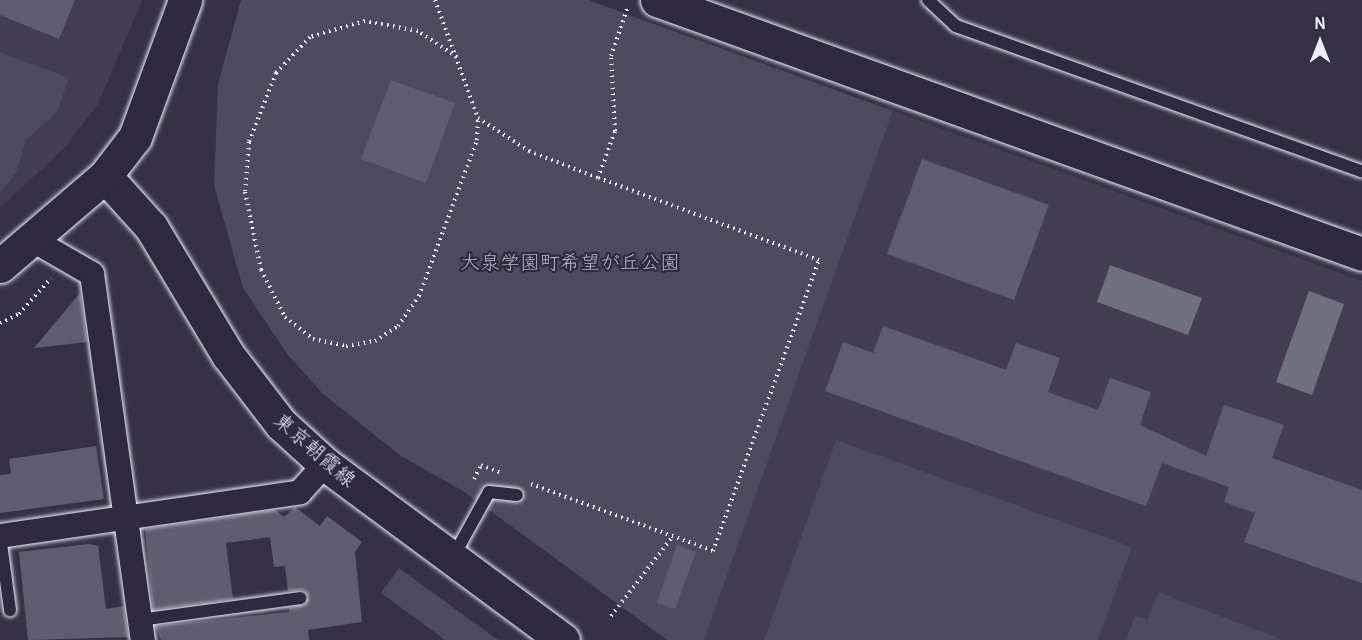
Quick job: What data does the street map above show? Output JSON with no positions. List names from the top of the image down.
{
  "streets": {
    "main road": ["東京朝霞線"]
  },
  "parks": ["大泉学園町希望が丘公園"],
  "north": "top"
}
